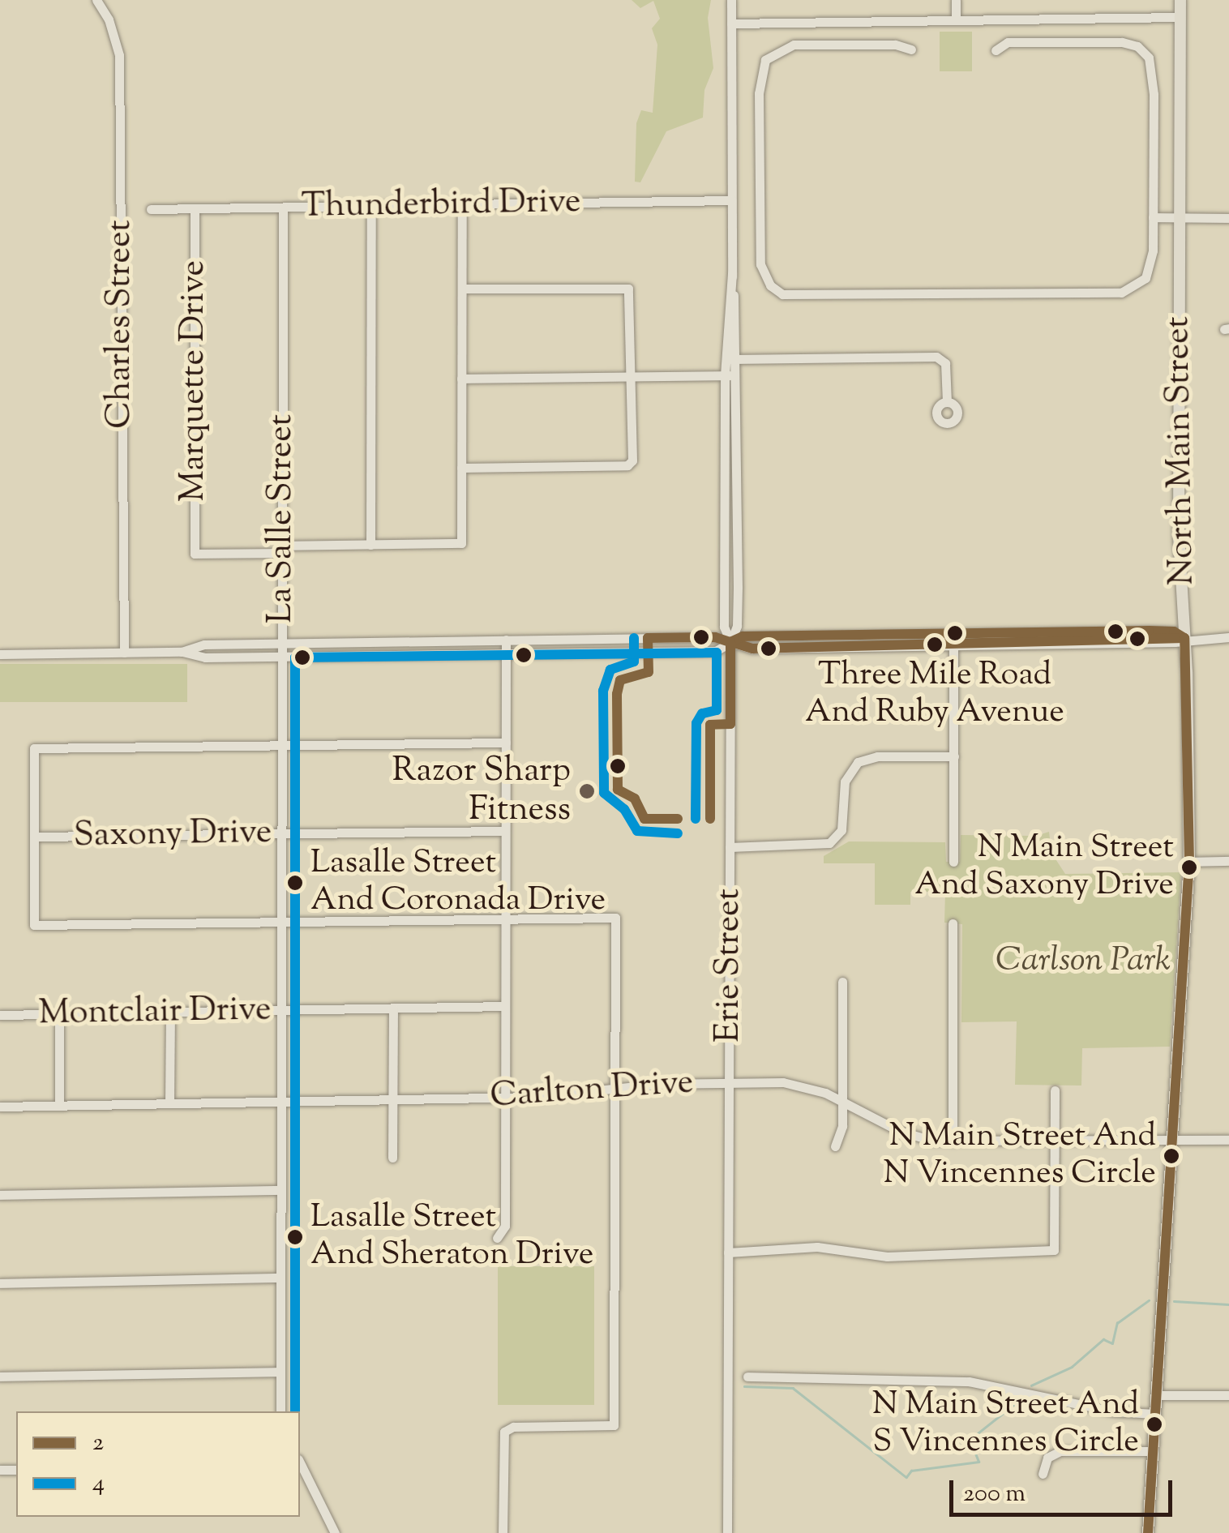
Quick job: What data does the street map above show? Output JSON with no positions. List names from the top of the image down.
{
  "streets": {
    "main road": ["North Main Street"],
    "street": [
      "Thunderbird Drive",
      "Charles Street",
      "Marquette Drive",
      "La Salle Street",
      "Saxony Drive",
      "Erie Street",
      "Montclair Drive",
      "Carlton Drive"
    ]
  },
  "crossings": [
    ["Thunderbird Drive", "Marquette Drive"],
    ["Thunderbird Drive", "La Salle Street"],
    ["Thunderbird Drive", "Erie Street"],
    ["Marquette Drive", "La Salle Street"],
    ["North Main Street", "Carlton Drive"],
    ["La Salle Street", "Saxony Drive"],
    ["La Salle Street", "Montclair Drive"],
    ["La Salle Street", "Carlton Drive"],
    ["Erie Street", "Carlton Drive"]
  ],
  "parks": ["Carlson Park"],
  "places": [
    "Three Mile Road And Ruby Avenue",
    "Razor Sharp Fitness",
    "N Main Street And Saxony Drive",
    "Lasalle Street And Coronada Drive",
    "N Main Street And N Vincennes Circle",
    "Lasalle Street And Sheraton Drive",
    "N Main Street And S Vincennes Circle"
  ],
  "lines": ["transit line 2", "transit line 4"],
  "legend": ["2", "4"],
  "scale_bar": "200 m"
}
